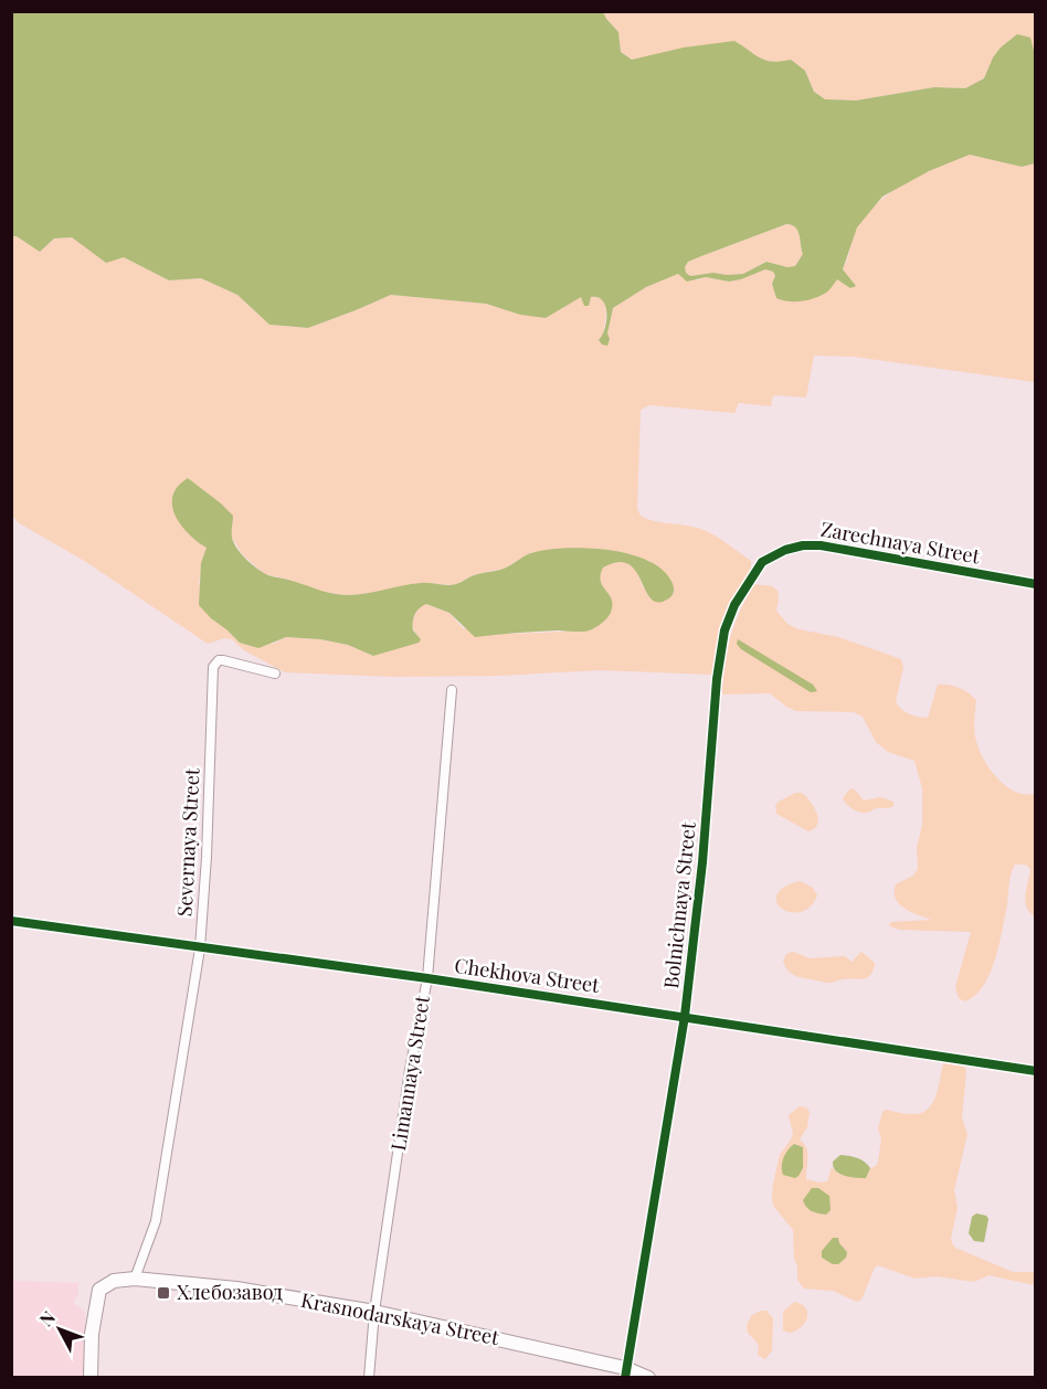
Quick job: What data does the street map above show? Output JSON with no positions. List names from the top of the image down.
{
  "streets": {
    "street": [
      "Zarechnaya Street",
      "Severnaya Street",
      "Bolnichnaya Street",
      "Chekhova Street",
      "Limannaya Street",
      "Krasnodarskaya Street"
    ]
  },
  "crossings": [
    ["Zarechnaya Street", "Bolnichnaya Street"],
    ["Severnaya Street", "Chekhova Street"],
    ["Severnaya Street", "Krasnodarskaya Street"],
    ["Bolnichnaya Street", "Chekhova Street"],
    ["Bolnichnaya Street", "Krasnodarskaya Street"],
    ["Chekhova Street", "Limannaya Street"],
    ["Limannaya Street", "Krasnodarskaya Street"]
  ],
  "places": {
    "transit": ["Хлебозавод"]
  },
  "north": "top left"
}
